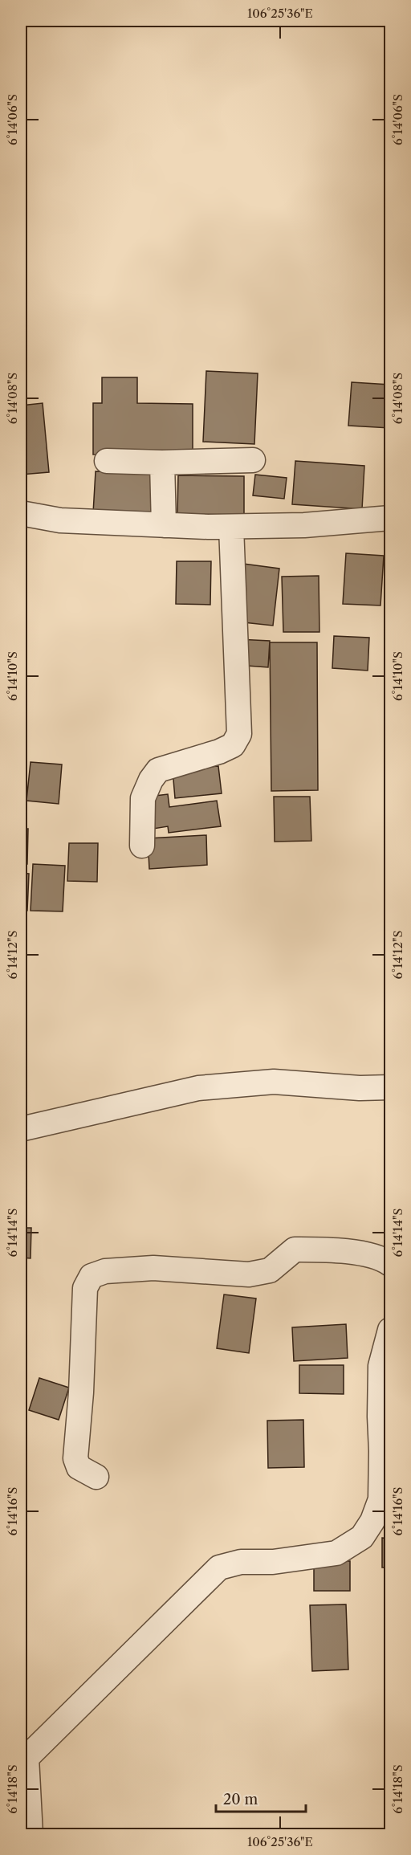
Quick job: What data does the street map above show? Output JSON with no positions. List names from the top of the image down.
{
  "scale_bar": "20 m",
  "coordinates": [
    "106°25'36\"E",
    "6°14'06\"S",
    "6°14'08\"S",
    "6°14'10\"S",
    "6°14'12\"S",
    "6°14'14\"S",
    "6°14'16\"S",
    "6°14'18\"S"
  ]
}
